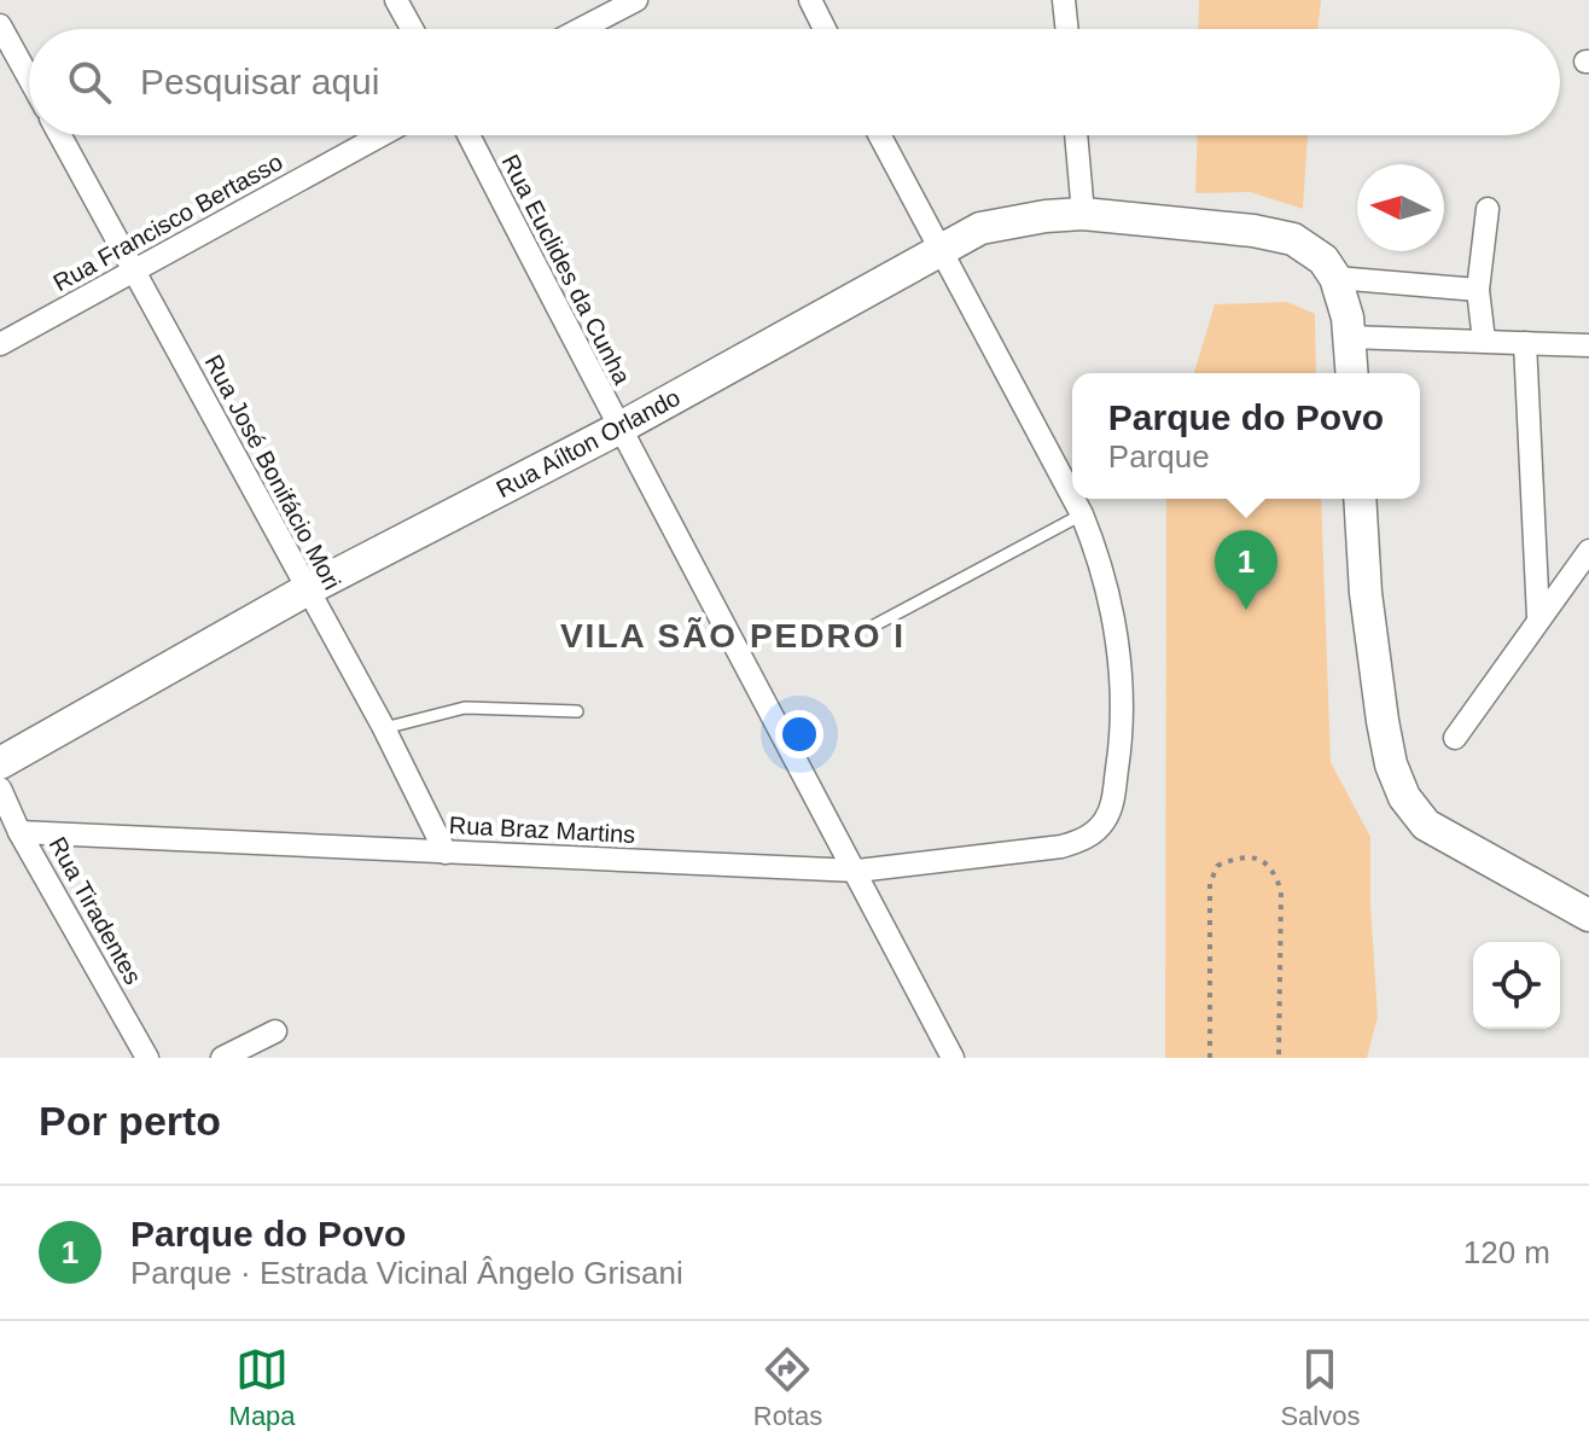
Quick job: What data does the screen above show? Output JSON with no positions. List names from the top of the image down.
{
  "streets": {
    "main road": ["Rua Aílton Orlando"],
    "street": [
      "Rua Francisco Bertasso",
      "Rua Euclides da Cunha",
      "Rua José Bonifácio Mori",
      "Rua Braz Martins",
      "Rua Tiradentes"
    ]
  },
  "crossings": [
    ["Rua Francisco Bertasso", "Rua José Bonifácio Mori"],
    ["Rua Euclides da Cunha", "Rua Aílton Orlando"],
    ["Rua Euclides da Cunha", "Rua Braz Martins"],
    ["Rua Aílton Orlando", "Rua José Bonifácio Mori"],
    ["Rua José Bonifácio Mori", "Rua Braz Martins"],
    ["Rua Braz Martins", "Rua Tiradentes"]
  ],
  "districts": ["VILA SÃO PEDRO I"],
  "north": "left",
  "page": {
    "search": "Pesquisar aqui",
    "popup": ["Parque do Povo", "Parque"],
    "pins": "1",
    "heading": "Por perto",
    "list": [
      {
        "mark": "1",
        "name": "Parque do Povo",
        "note": "Parque · Estrada Vicinal Ângelo Grisani",
        "value": "120 m"
      }
    ],
    "nav": ["Mapa", "Rotas", "Salvos"]
  }
}
